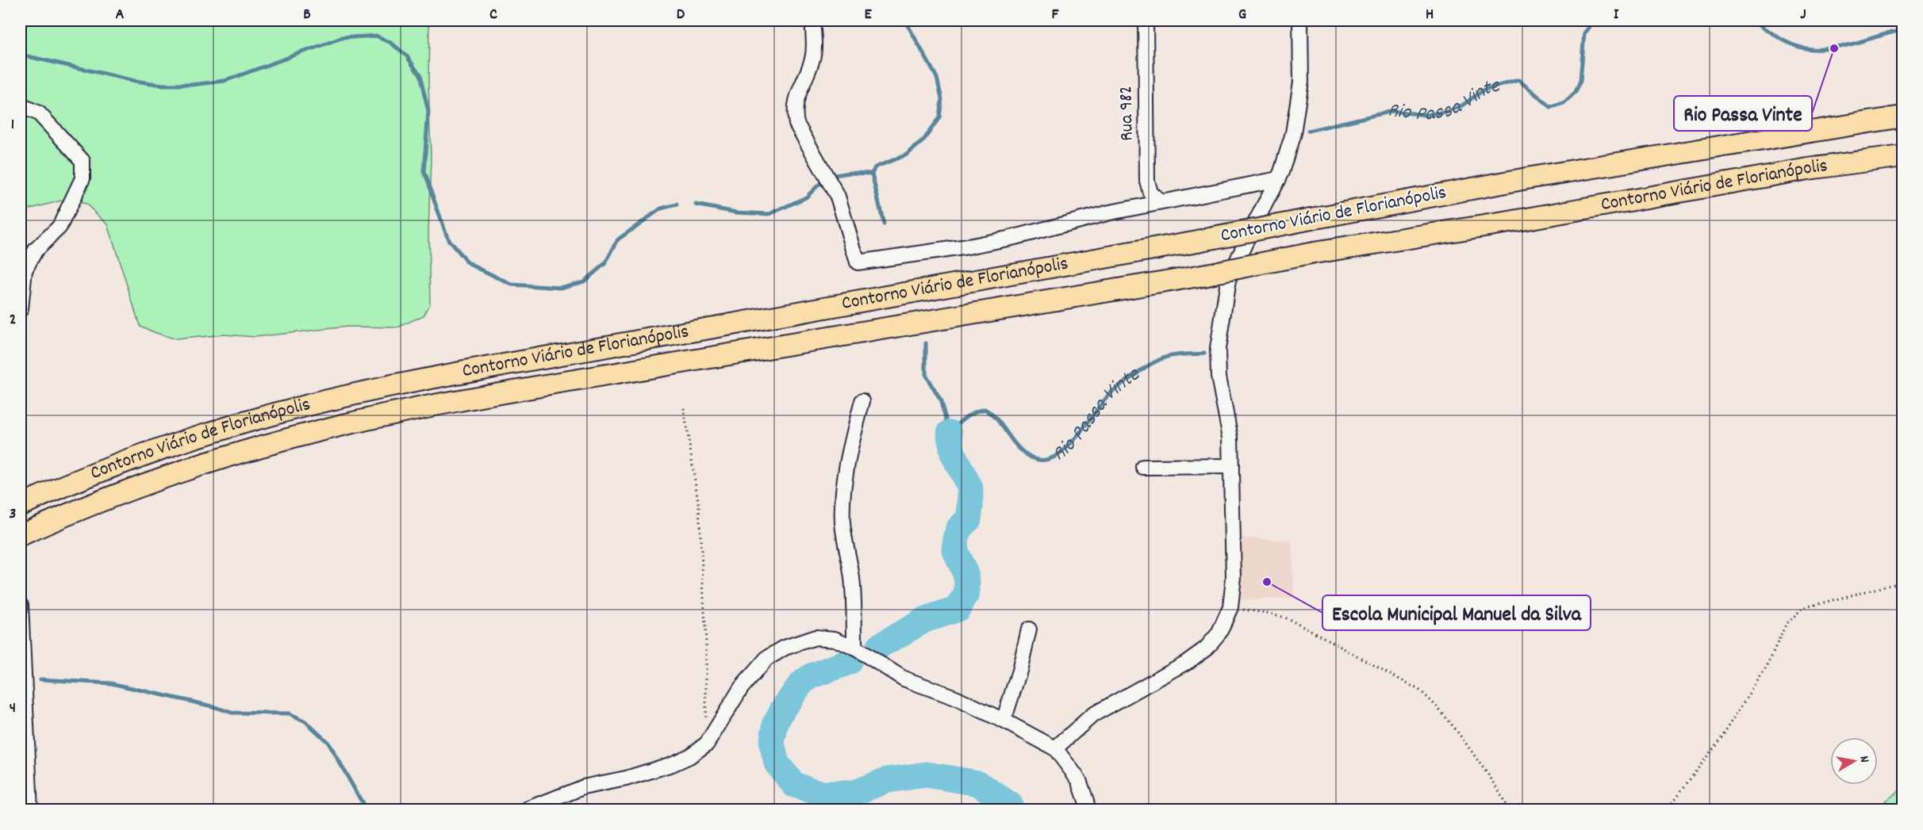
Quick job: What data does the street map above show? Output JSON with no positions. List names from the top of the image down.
{
  "streets": {
    "highway": ["Contorno Viário de Florianópolis"],
    "street": ["Rua 982"]
  },
  "water": ["Rio Passa Vinte"],
  "places": ["Rio Passa Vinte", "Escola Municipal Manuel da Silva"],
  "north": "right",
  "grid": {
    "columns": [
      "A",
      "B",
      "C",
      "D",
      "E",
      "F",
      "G",
      "H",
      "I",
      "J"
    ],
    "rows": [
      "1",
      "2",
      "3",
      "4"
    ]
  }
}
